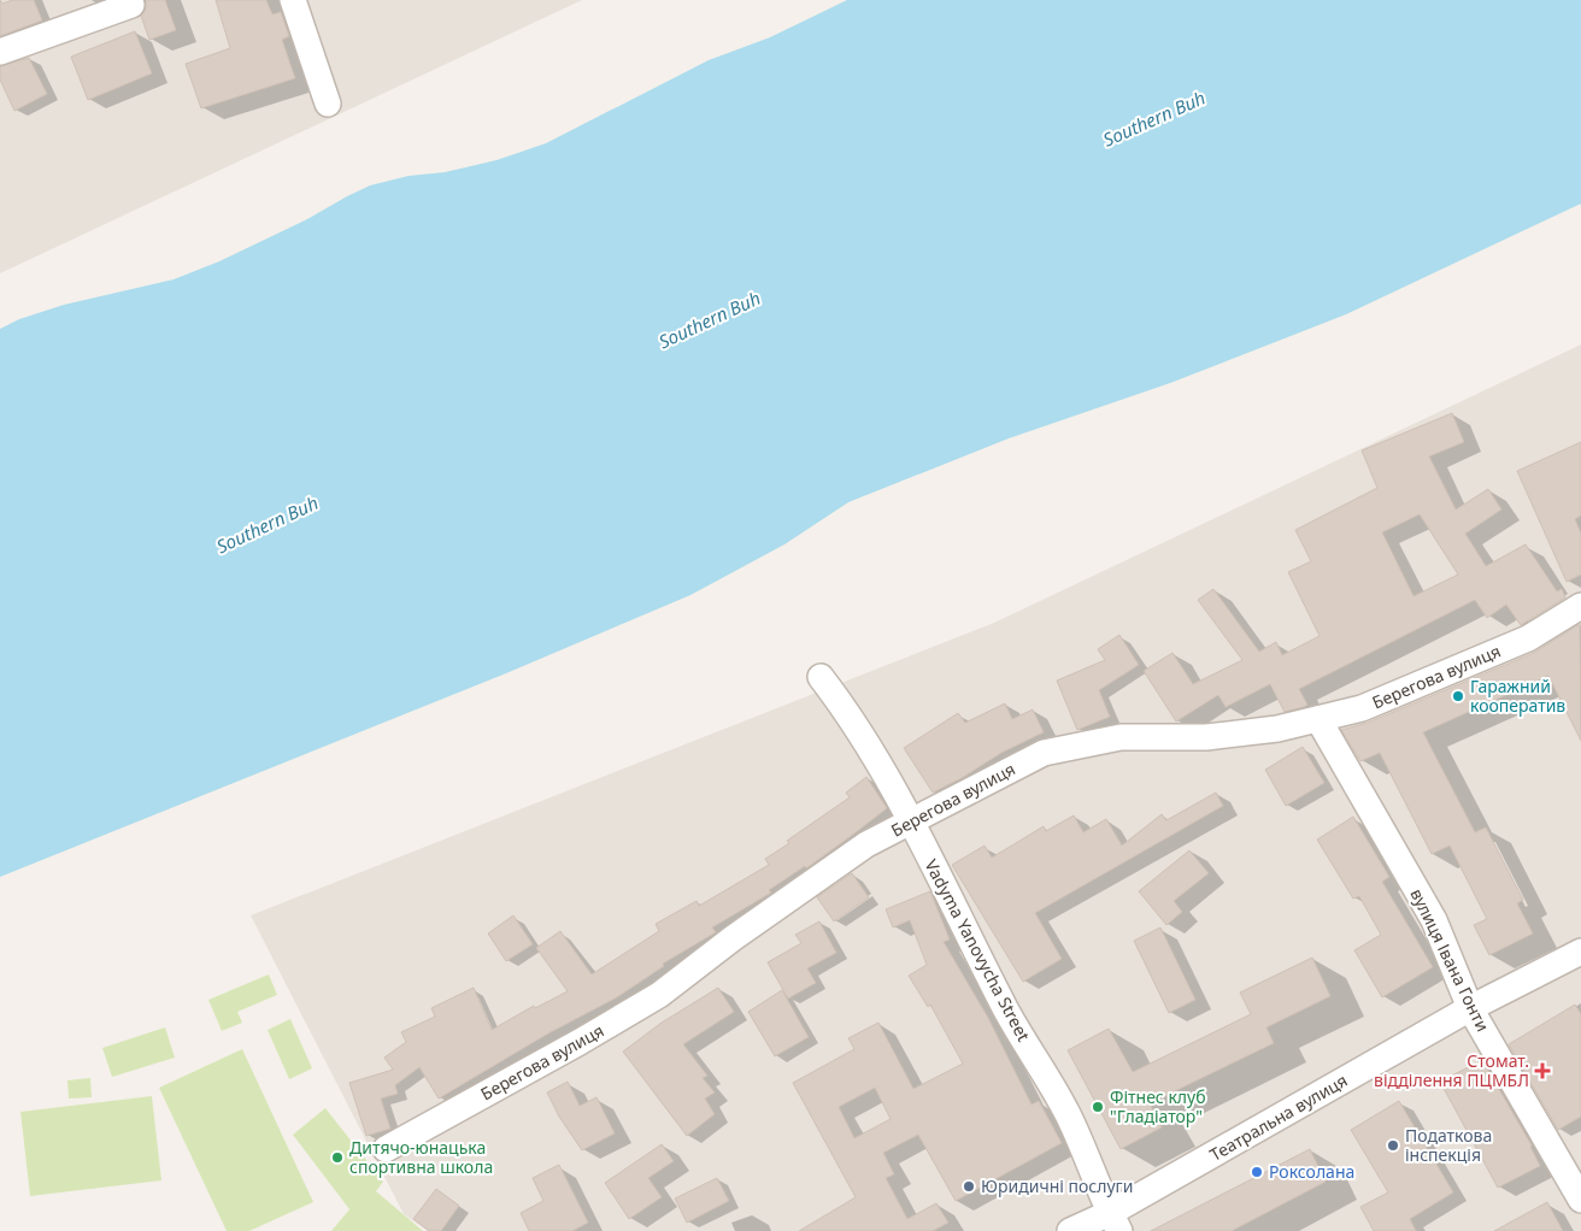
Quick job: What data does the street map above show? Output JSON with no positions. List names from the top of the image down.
{
  "streets": {
    "street": [
      "Берегова вулиця",
      "Vadyma Yanovycha Street",
      "вулиця Івана Гонти",
      "Театральна вулиця"
    ]
  },
  "crossings": [
    ["Берегова вулиця", "Vadyma Yanovycha Street"],
    ["Берегова вулиця", "вулиця Івана Гонти"],
    ["Vadyma Yanovycha Street", "Театральна вулиця"],
    ["вулиця Івана Гонти", "Театральна вулиця"]
  ],
  "water": ["Southern Buh"],
  "places": {
    "other": [
      "Гаражний кооператив",
      "Фітнес клуб \"Гладіатор\"",
      "Податкова інспекція",
      "Дитячо-юнацька спортивна школа",
      "Роксолана",
      "Юридичні послуги"
    ],
    "health": ["Стомат. відділення ПЦМБЛ"]
  }
}
